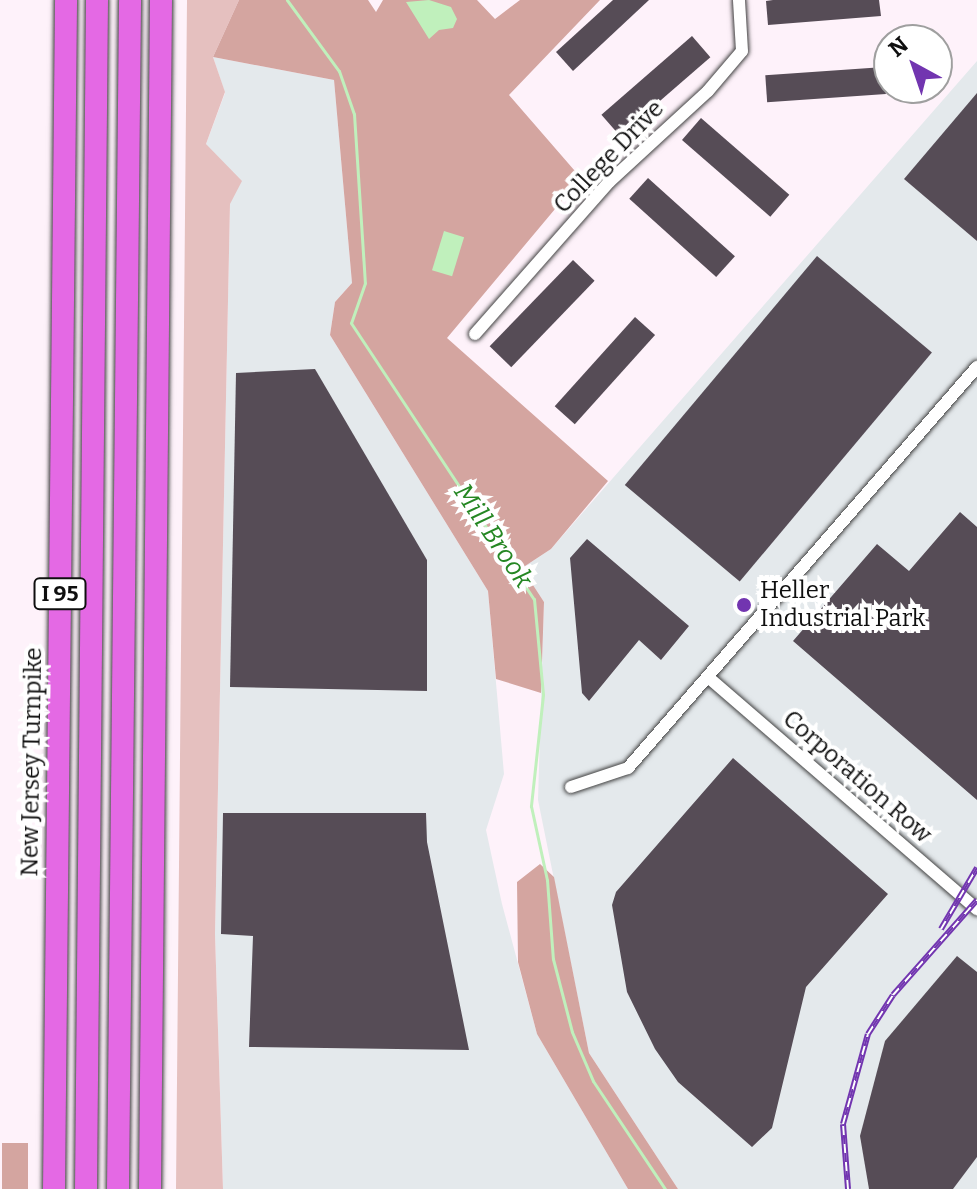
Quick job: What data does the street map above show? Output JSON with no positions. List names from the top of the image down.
{
  "streets": {
    "highway": ["I 95", "New Jersey Turnpike"],
    "street": ["College Drive", "Corporation Row"]
  },
  "water": ["Mill Brook"],
  "places": ["Heller Industrial Park"],
  "north": "top left"
}
